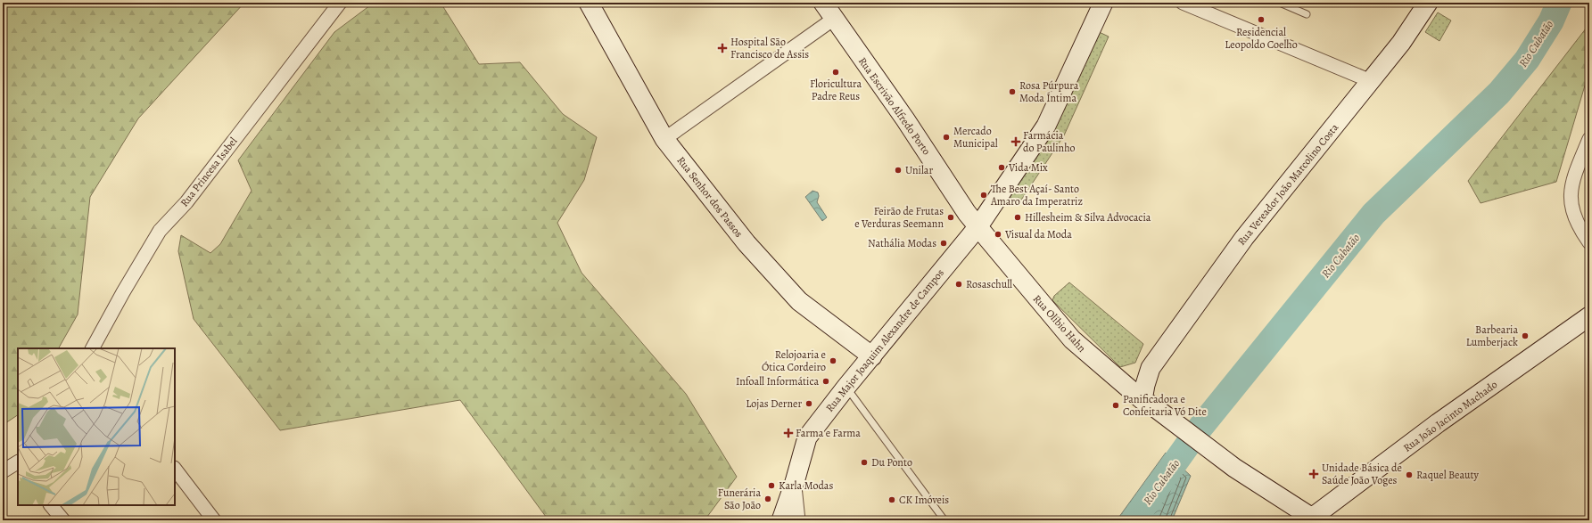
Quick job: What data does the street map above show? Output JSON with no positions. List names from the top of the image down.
{
  "streets": {
    "main road": [
      "Rua Escrivão Alfredo Porto",
      "Rua Vereador João Marcolino Costa",
      "Rua Senhor dos Passos",
      "Rua Olíbio Hahn",
      "Rua Major Joaquim Alexandre de Campos",
      "Rua João Jacinto Machado"
    ],
    "street": ["Rua Princesa Isabel"]
  },
  "crossings": [
    ["Rua Escrivão Alfredo Porto", "Rua Olíbio Hahn"],
    ["Rua Escrivão Alfredo Porto", "Rua Major Joaquim Alexandre de Campos"],
    ["Rua Vereador João Marcolino Costa", "Rua Olíbio Hahn"],
    ["Rua Senhor dos Passos", "Rua Major Joaquim Alexandre de Campos"],
    ["Rua Olíbio Hahn", "Rua Major Joaquim Alexandre de Campos"],
    ["Rua Olíbio Hahn", "Rua João Jacinto Machado"]
  ],
  "water": ["Rio Cubatão"],
  "places": {
    "other": [
      "Residencial Leopoldo Coelho",
      "Floricultura Padre Reus",
      "Rosa Púrpura Moda Íntima",
      "Mercado Municipal",
      "Vida Mix",
      "Unilar",
      "The Best Açaí- Santo Amaro da Imperatriz",
      "Feirão de Frutas e Verduras Seemann",
      "Hillesheim & Silva Advocacia",
      "Visual da Moda",
      "Nathália Modas",
      "Rosaschull",
      "Barbearia Lumberjack",
      "Relojoaria e Ótica Cordeiro",
      "Infoall Informática",
      "Lojas Derner",
      "Panificadora e Confeitaria Vó Dite",
      "Du Ponto",
      "Raquel Beauty",
      "Karla Modas",
      "Funerária São João",
      "CK Imóveis"
    ],
    "health": [
      "Hospital São Francisco de Assis",
      "Farmácia do Paulinho",
      "Farma e Farma",
      "Unidade Básica de Saúde João Voges"
    ]
  }
}
